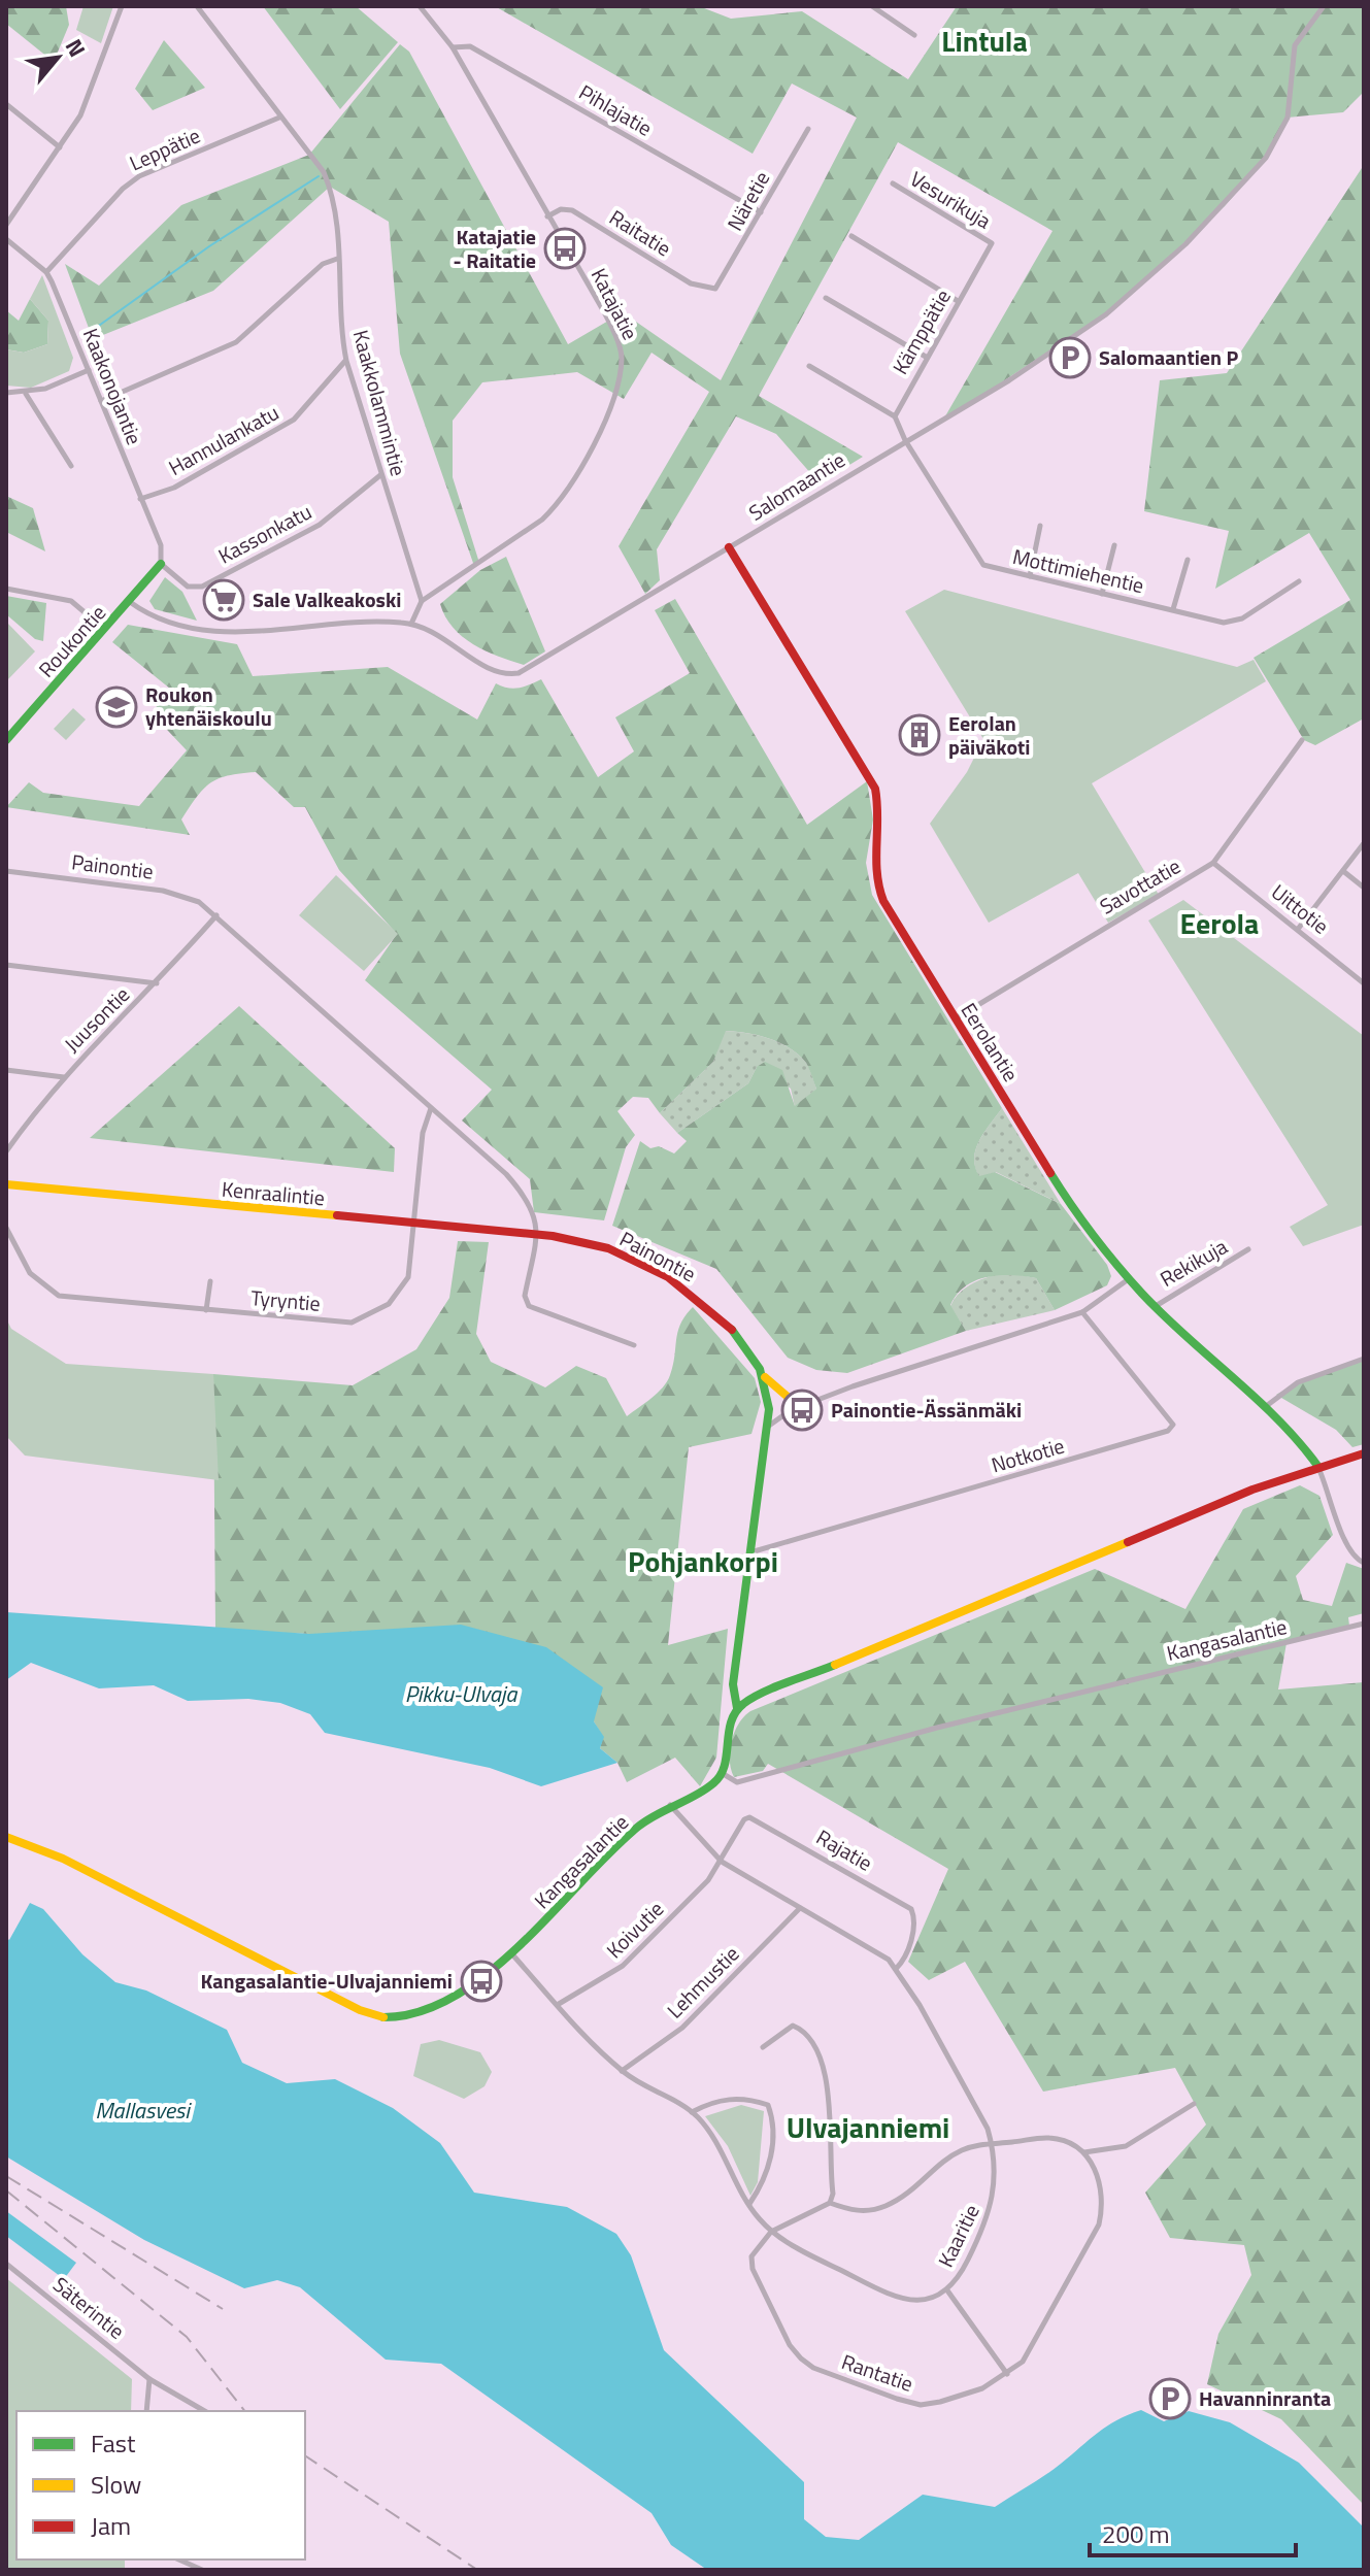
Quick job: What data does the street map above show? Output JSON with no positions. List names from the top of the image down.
{
  "streets": {
    "street": [
      "Pihlajatie",
      "Leppätie",
      "Vesurikuja",
      "Näretie",
      "Raitatie",
      "Katajatie",
      "Kämppätie",
      "Kaakonojantie",
      "Kaakkolammintie",
      "Hannulankatu",
      "Salomaantie",
      "Kassonkatu",
      "Mottimiehentie",
      "Roukontie",
      "Painontie",
      "Savottatie",
      "Uittotie",
      "Juusontie",
      "Eerolantie",
      "Kenraalintie",
      "Rekikuja",
      "Tyryntie",
      "Notkotie",
      "Kangasalantie",
      "Rajatie",
      "Koivutie",
      "Lehmustie",
      "Kaaritie",
      "Säterintie",
      "Rantatie"
    ]
  },
  "crossings": [
    ["Pihlajatie", "Näretie"],
    ["Pihlajatie", "Katajatie"],
    ["Leppätie", "Kaakonojantie"],
    ["Leppätie", "Kaakkolammintie"],
    ["Vesurikuja", "Kämppätie"],
    ["Näretie", "Raitatie"],
    ["Raitatie", "Katajatie"],
    ["Katajatie", "Kaakkolammintie"],
    ["Kaakonojantie", "Hannulankatu"],
    ["Kaakonojantie", "Kassonkatu"],
    ["Kaakonojantie", "Roukontie"],
    ["Kaakkolammintie", "Hannulankatu"],
    ["Kaakkolammintie", "Kassonkatu"],
    ["Salomaantie", "Mottimiehentie"],
    ["Salomaantie", "Roukontie"],
    ["Salomaantie", "Eerolantie"],
    ["Kassonkatu", "Roukontie"],
    ["Painontie", "Juusontie"],
    ["Painontie", "Kenraalintie"],
    ["Painontie", "Tyryntie"],
    ["Savottatie", "Uittotie"],
    ["Savottatie", "Eerolantie"],
    ["Eerolantie", "Rekikuja"],
    ["Kenraalintie", "Tyryntie"],
    ["Kangasalantie", "Kaaritie"],
    ["Rajatie", "Koivutie"],
    ["Rajatie", "Kaaritie"],
    ["Koivutie", "Kaaritie"],
    ["Lehmustie", "Kaaritie"],
    ["Kaaritie", "Rantatie"]
  ],
  "districts": [
    "Lintula",
    "Eerola",
    "Pohjankorpi",
    "Ulvajanniemi"
  ],
  "water": ["Pikku-Ulvaja", "Mallasvesi"],
  "places": {
    "bus stop": ["Katajatie - Raitatie", "Painontie-Ässänmäki", "Kangasalantie-Ulvajanniemi"],
    "parking": ["Salomaantien P", "Havanninranta"],
    "supermarket": ["Sale Valkeakoski"],
    "school or university": ["Roukon yhtenäiskoulu"],
    "building": ["Eerolan päiväkoti"]
  },
  "legend": ["Fast", "Slow", "Jam"],
  "scale_bar": "200 m",
  "north": "top right"
}
